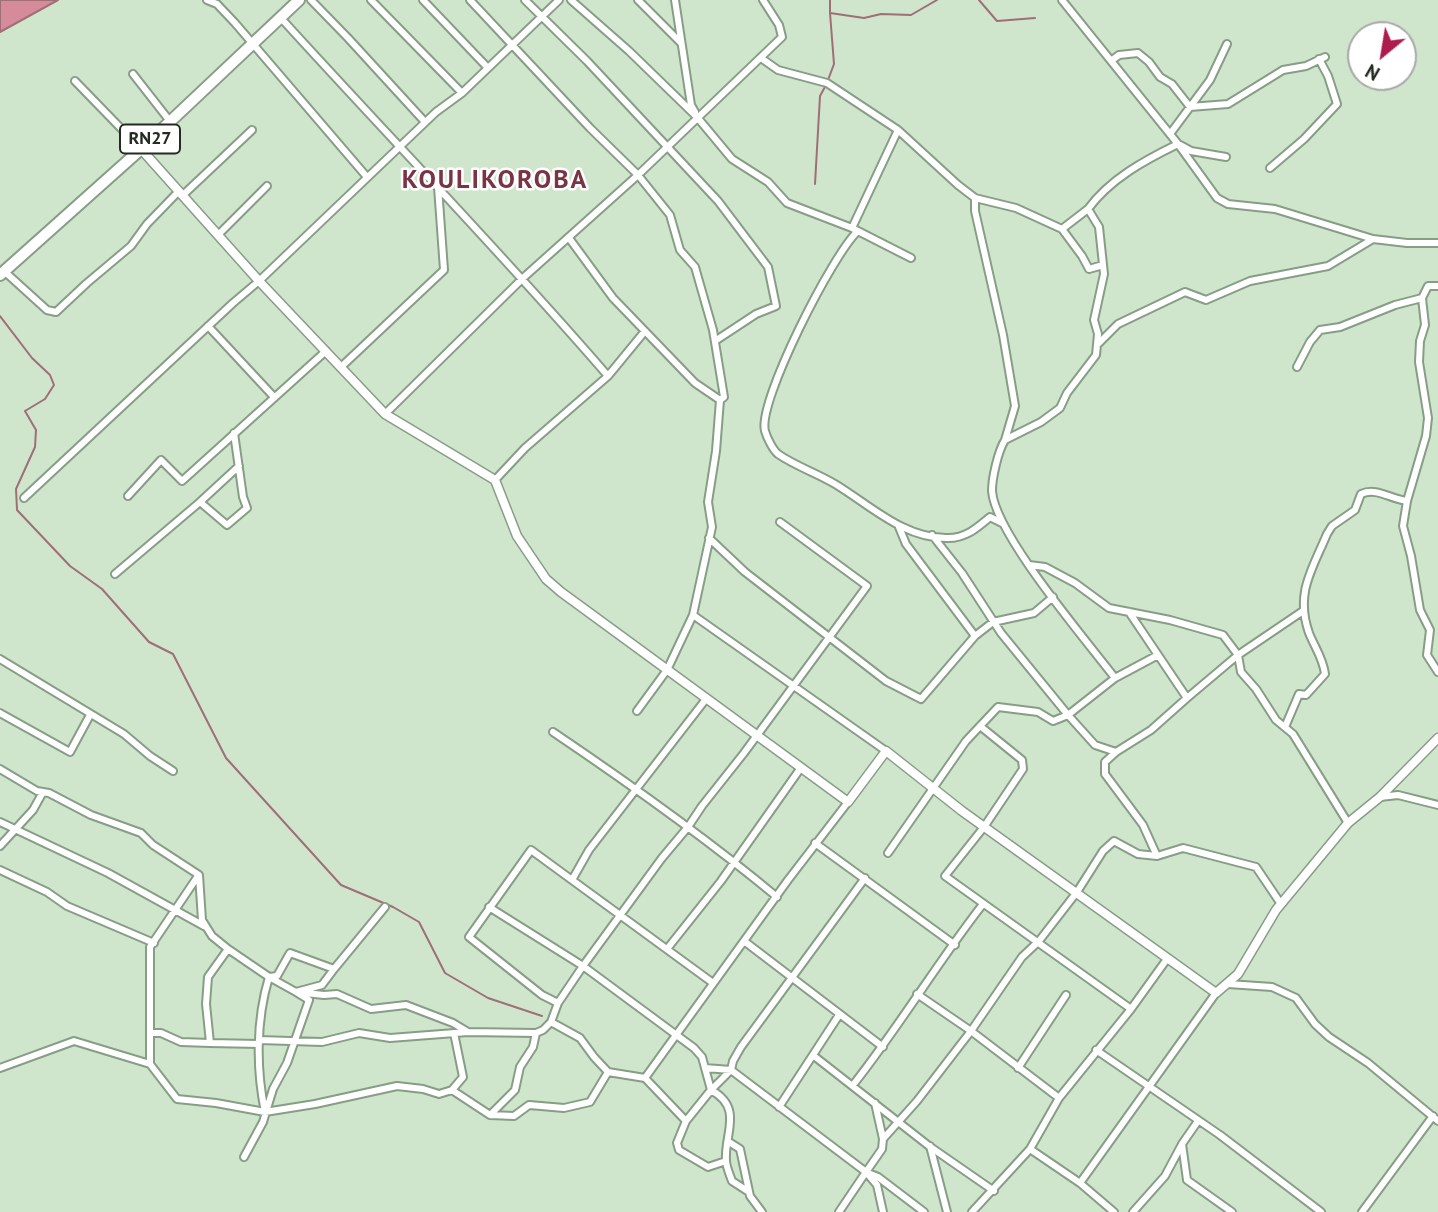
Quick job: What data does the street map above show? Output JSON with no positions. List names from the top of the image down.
{
  "streets": {
    "main road": ["RN27"]
  },
  "districts": ["KOULIKOROBA"],
  "north": "bottom left"
}
